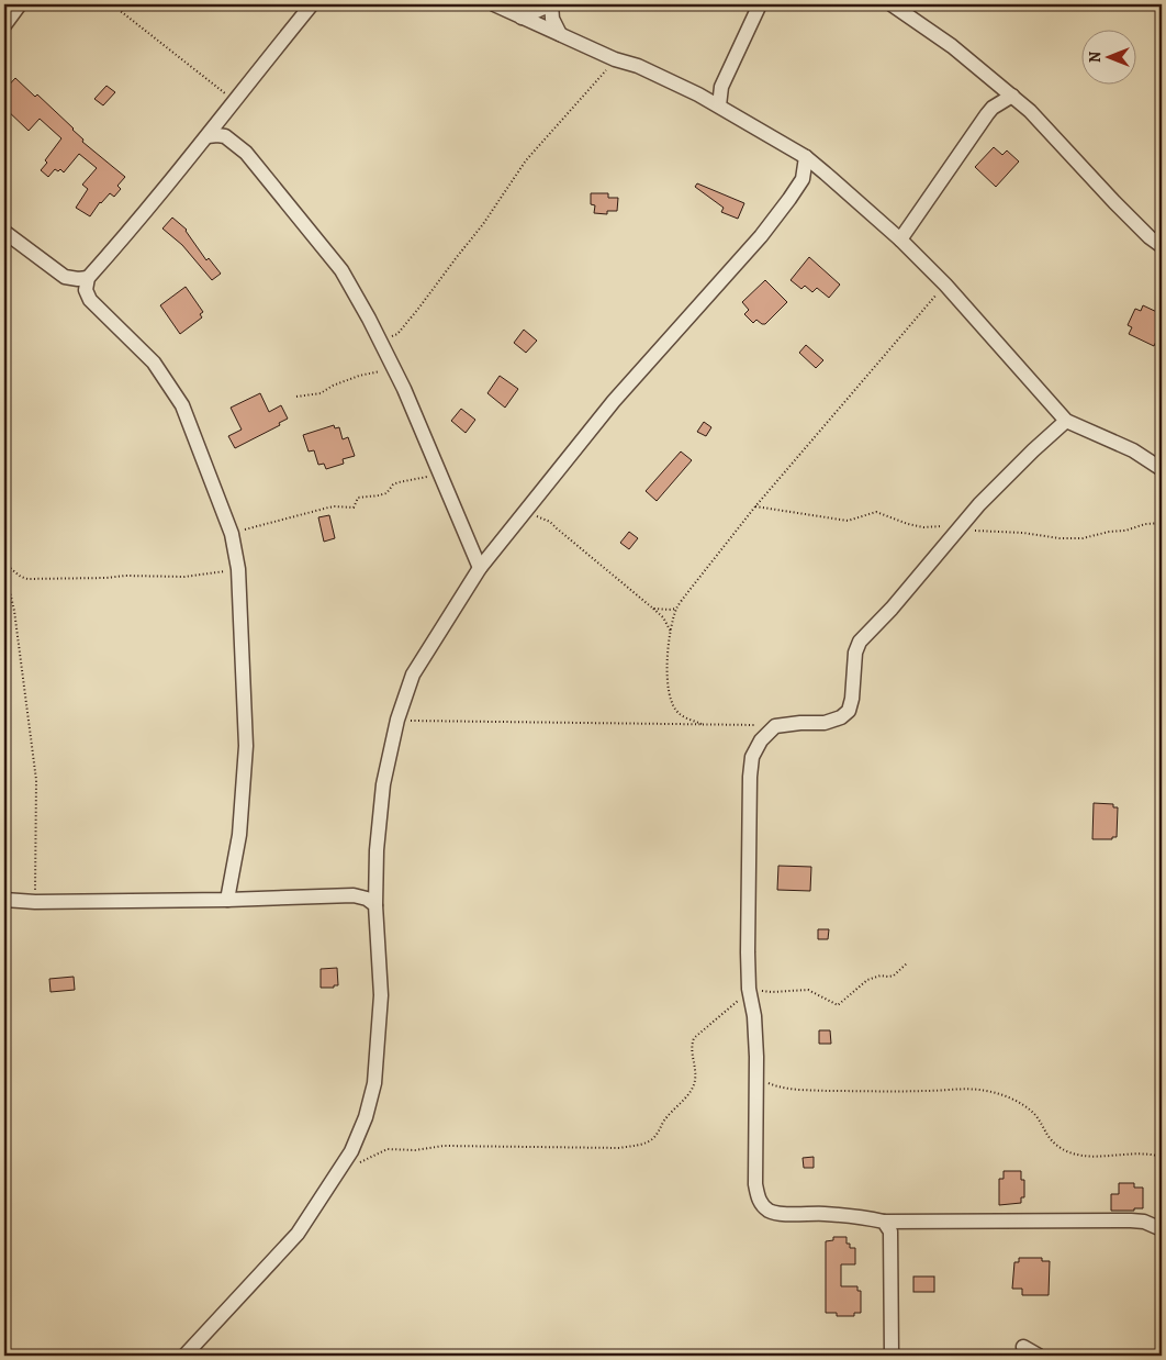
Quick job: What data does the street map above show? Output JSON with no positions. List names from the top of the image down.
{
  "north": "left"
}
